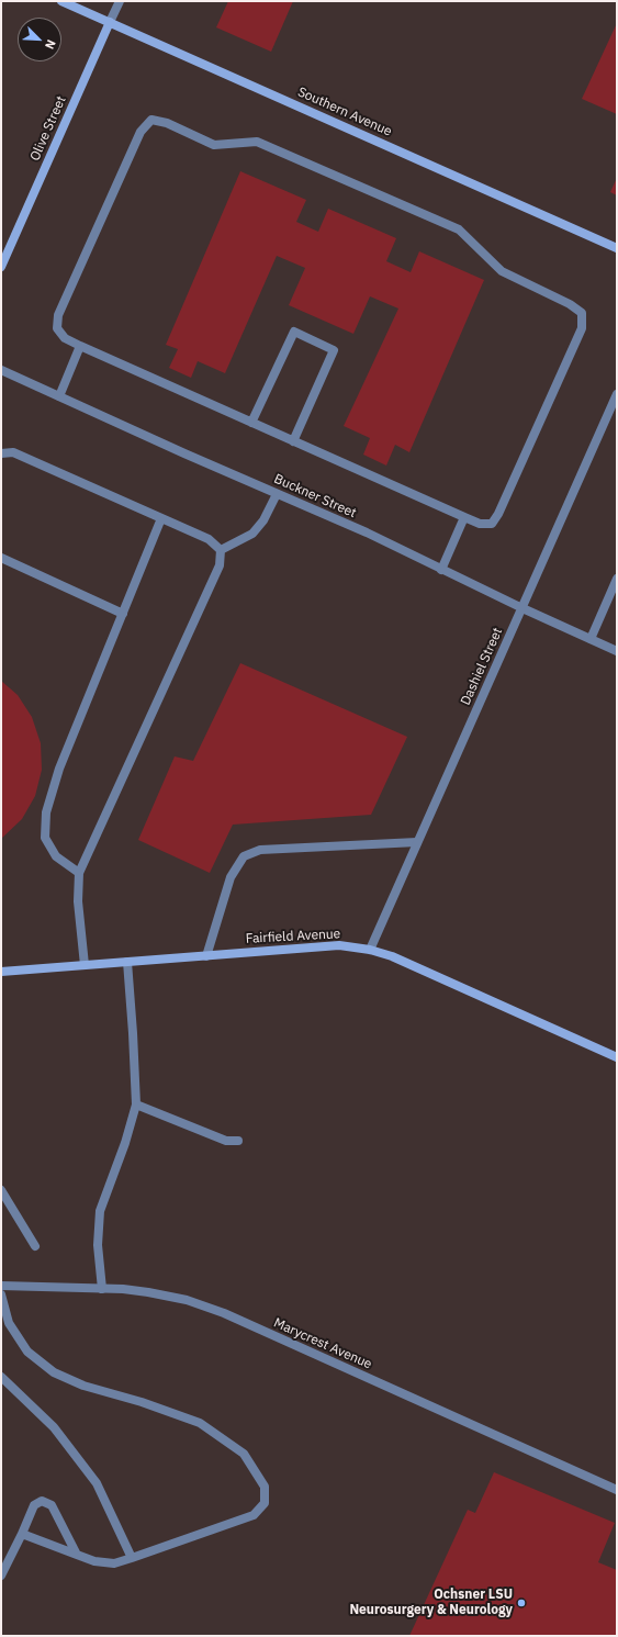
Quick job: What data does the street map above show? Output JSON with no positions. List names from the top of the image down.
{
  "streets": {
    "street": [
      "Southern Avenue",
      "Olive Street",
      "Buckner Street",
      "Dashiel Street",
      "Fairfield Avenue",
      "Marycrest Avenue"
    ]
  },
  "crossings": [
    ["Southern Avenue", "Olive Street"],
    ["Buckner Street", "Dashiel Street"],
    ["Dashiel Street", "Fairfield Avenue"]
  ],
  "places": ["Ochsner LSU Neurosurgery & Neurology"],
  "north": "bottom right"
}
